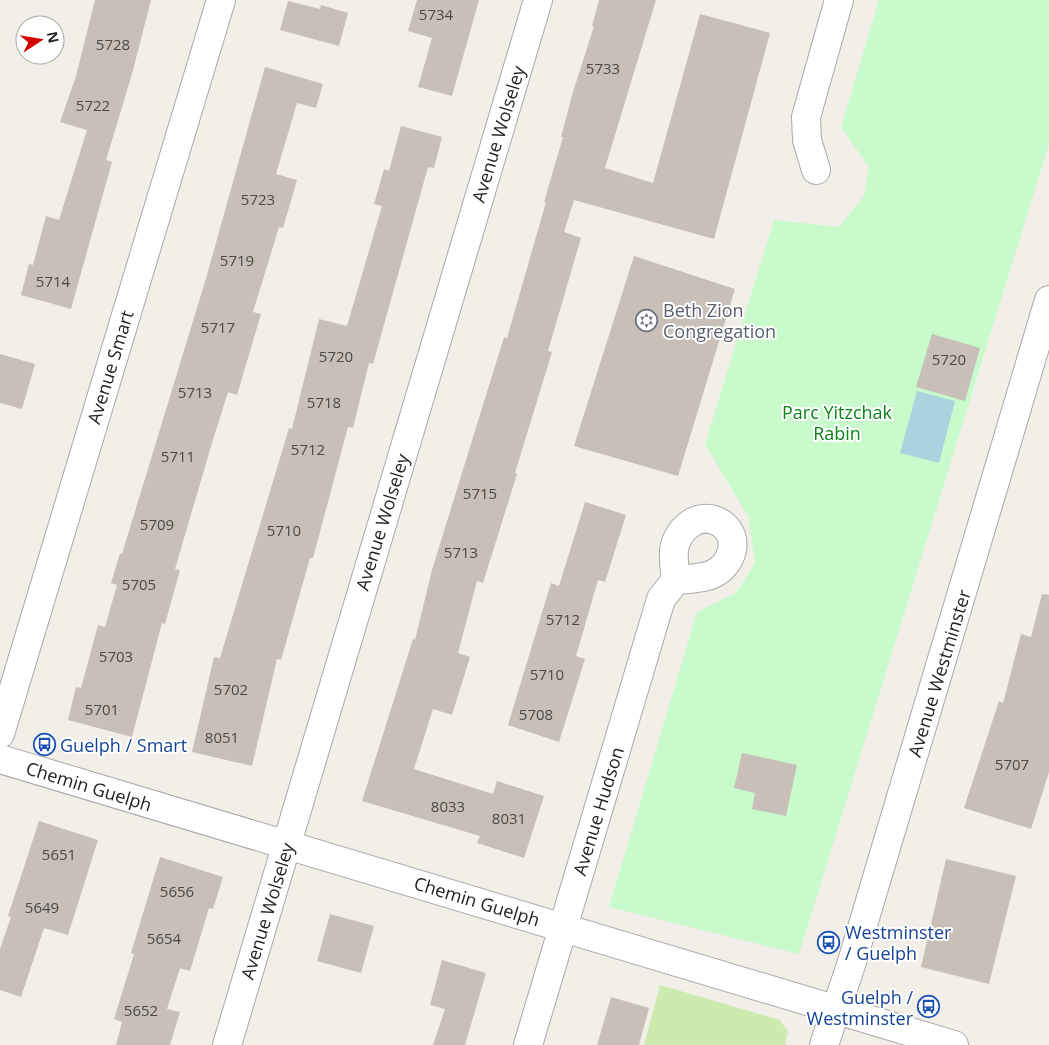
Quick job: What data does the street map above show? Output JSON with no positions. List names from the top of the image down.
{
  "streets": {
    "street": [
      "Avenue Wolseley",
      "Avenue Smart",
      "Avenue Westminster",
      "Chemin Guelph",
      "Avenue Hudson"
    ]
  },
  "crossings": [
    ["Avenue Wolseley", "Chemin Guelph"],
    ["Avenue Westminster", "Chemin Guelph"],
    ["Chemin Guelph", "Avenue Hudson"]
  ],
  "parks": ["Parc Yitzchak Rabin"],
  "places": {
    "synagogue": ["Beth Zion Congregation"],
    "bus stop": ["Guelph / Smart", "Westminster / Guelph", "Guelph / Westminster"]
  },
  "house_numbers": [
    "5734",
    "5728",
    "5733",
    "5722",
    "5723",
    "5719",
    "5714",
    "5717",
    "5720",
    "5720",
    "5713",
    "5718",
    "5712",
    "5711",
    "5715",
    "5709",
    "5710",
    "5713",
    "5705",
    "5712",
    "5703",
    "5710",
    "5702",
    "5701",
    "5708",
    "8051",
    "5707",
    "8033",
    "8031",
    "5651",
    "5656",
    "5649",
    "5654",
    "5652"
  ],
  "north": "right"
}
